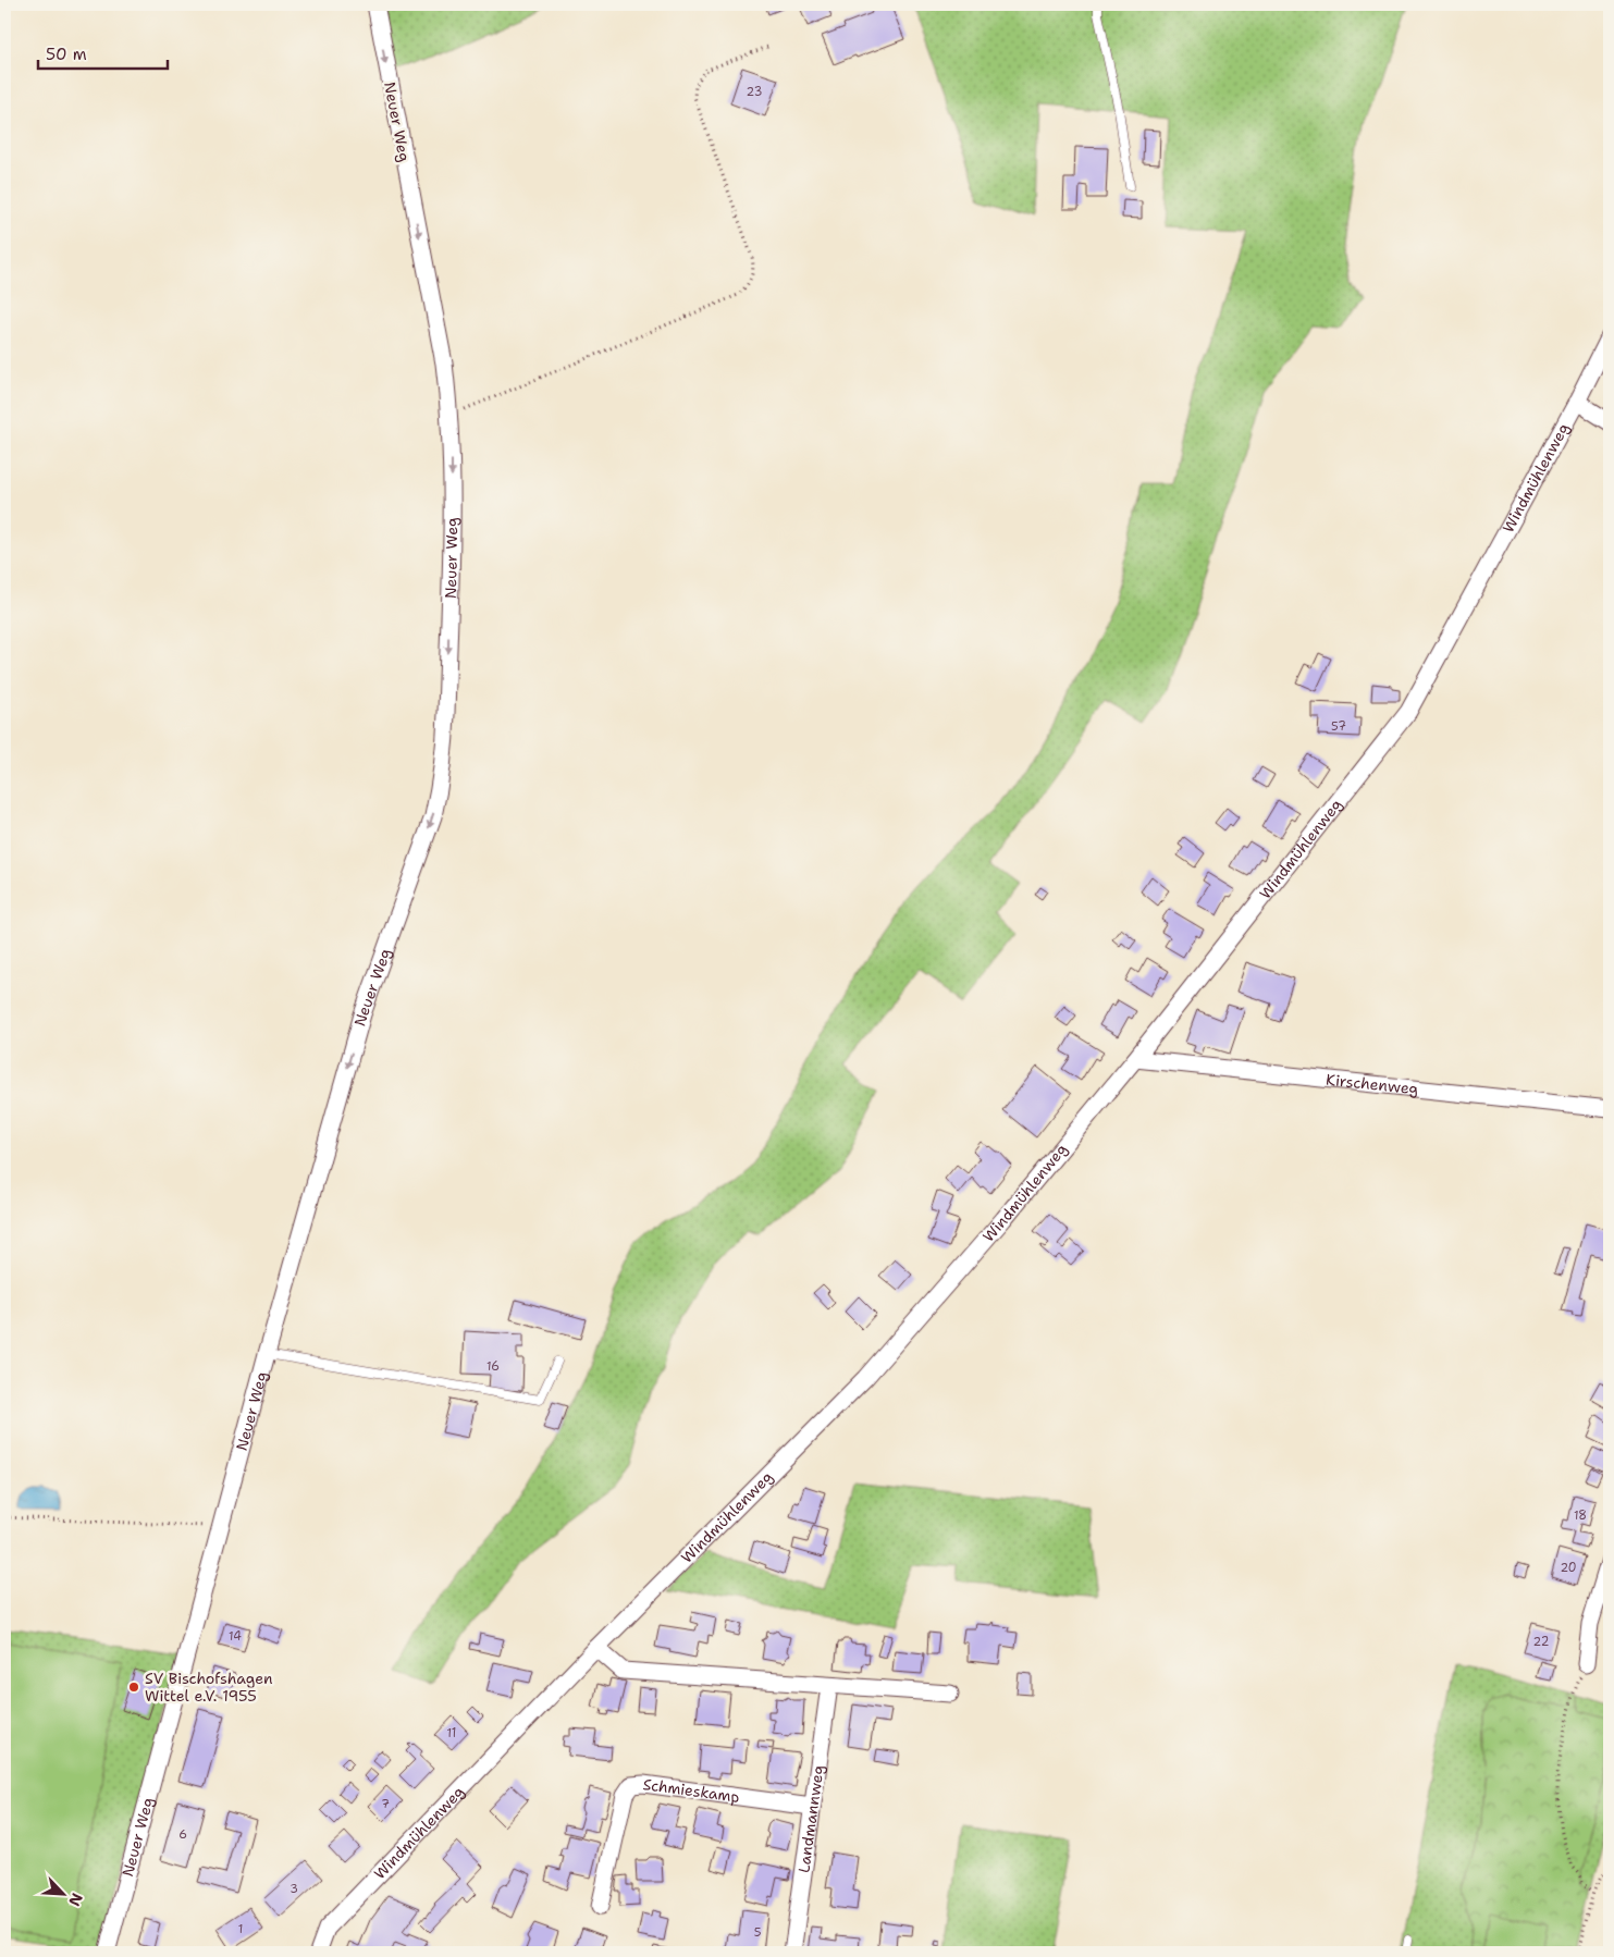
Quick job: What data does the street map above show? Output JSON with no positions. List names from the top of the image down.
{
  "streets": {
    "street": [
      "Neuer Weg",
      "Windmühlenweg",
      "Kirschenweg",
      "Schmieskamp",
      "Landmannweg"
    ]
  },
  "crossings": [
    ["Windmühlenweg", "Kirschenweg"],
    ["Schmieskamp", "Landmannweg"]
  ],
  "one_way": ["Neuer Weg"],
  "places": ["SV Bischofshagen Wittel e.V. 1955"],
  "house_numbers": [
    "23",
    "57",
    "16",
    "18",
    "20",
    "14",
    "22",
    "11",
    "7",
    "6",
    "3",
    "1",
    "5"
  ],
  "scale_bar": "50 m",
  "north": "bottom right"
}
